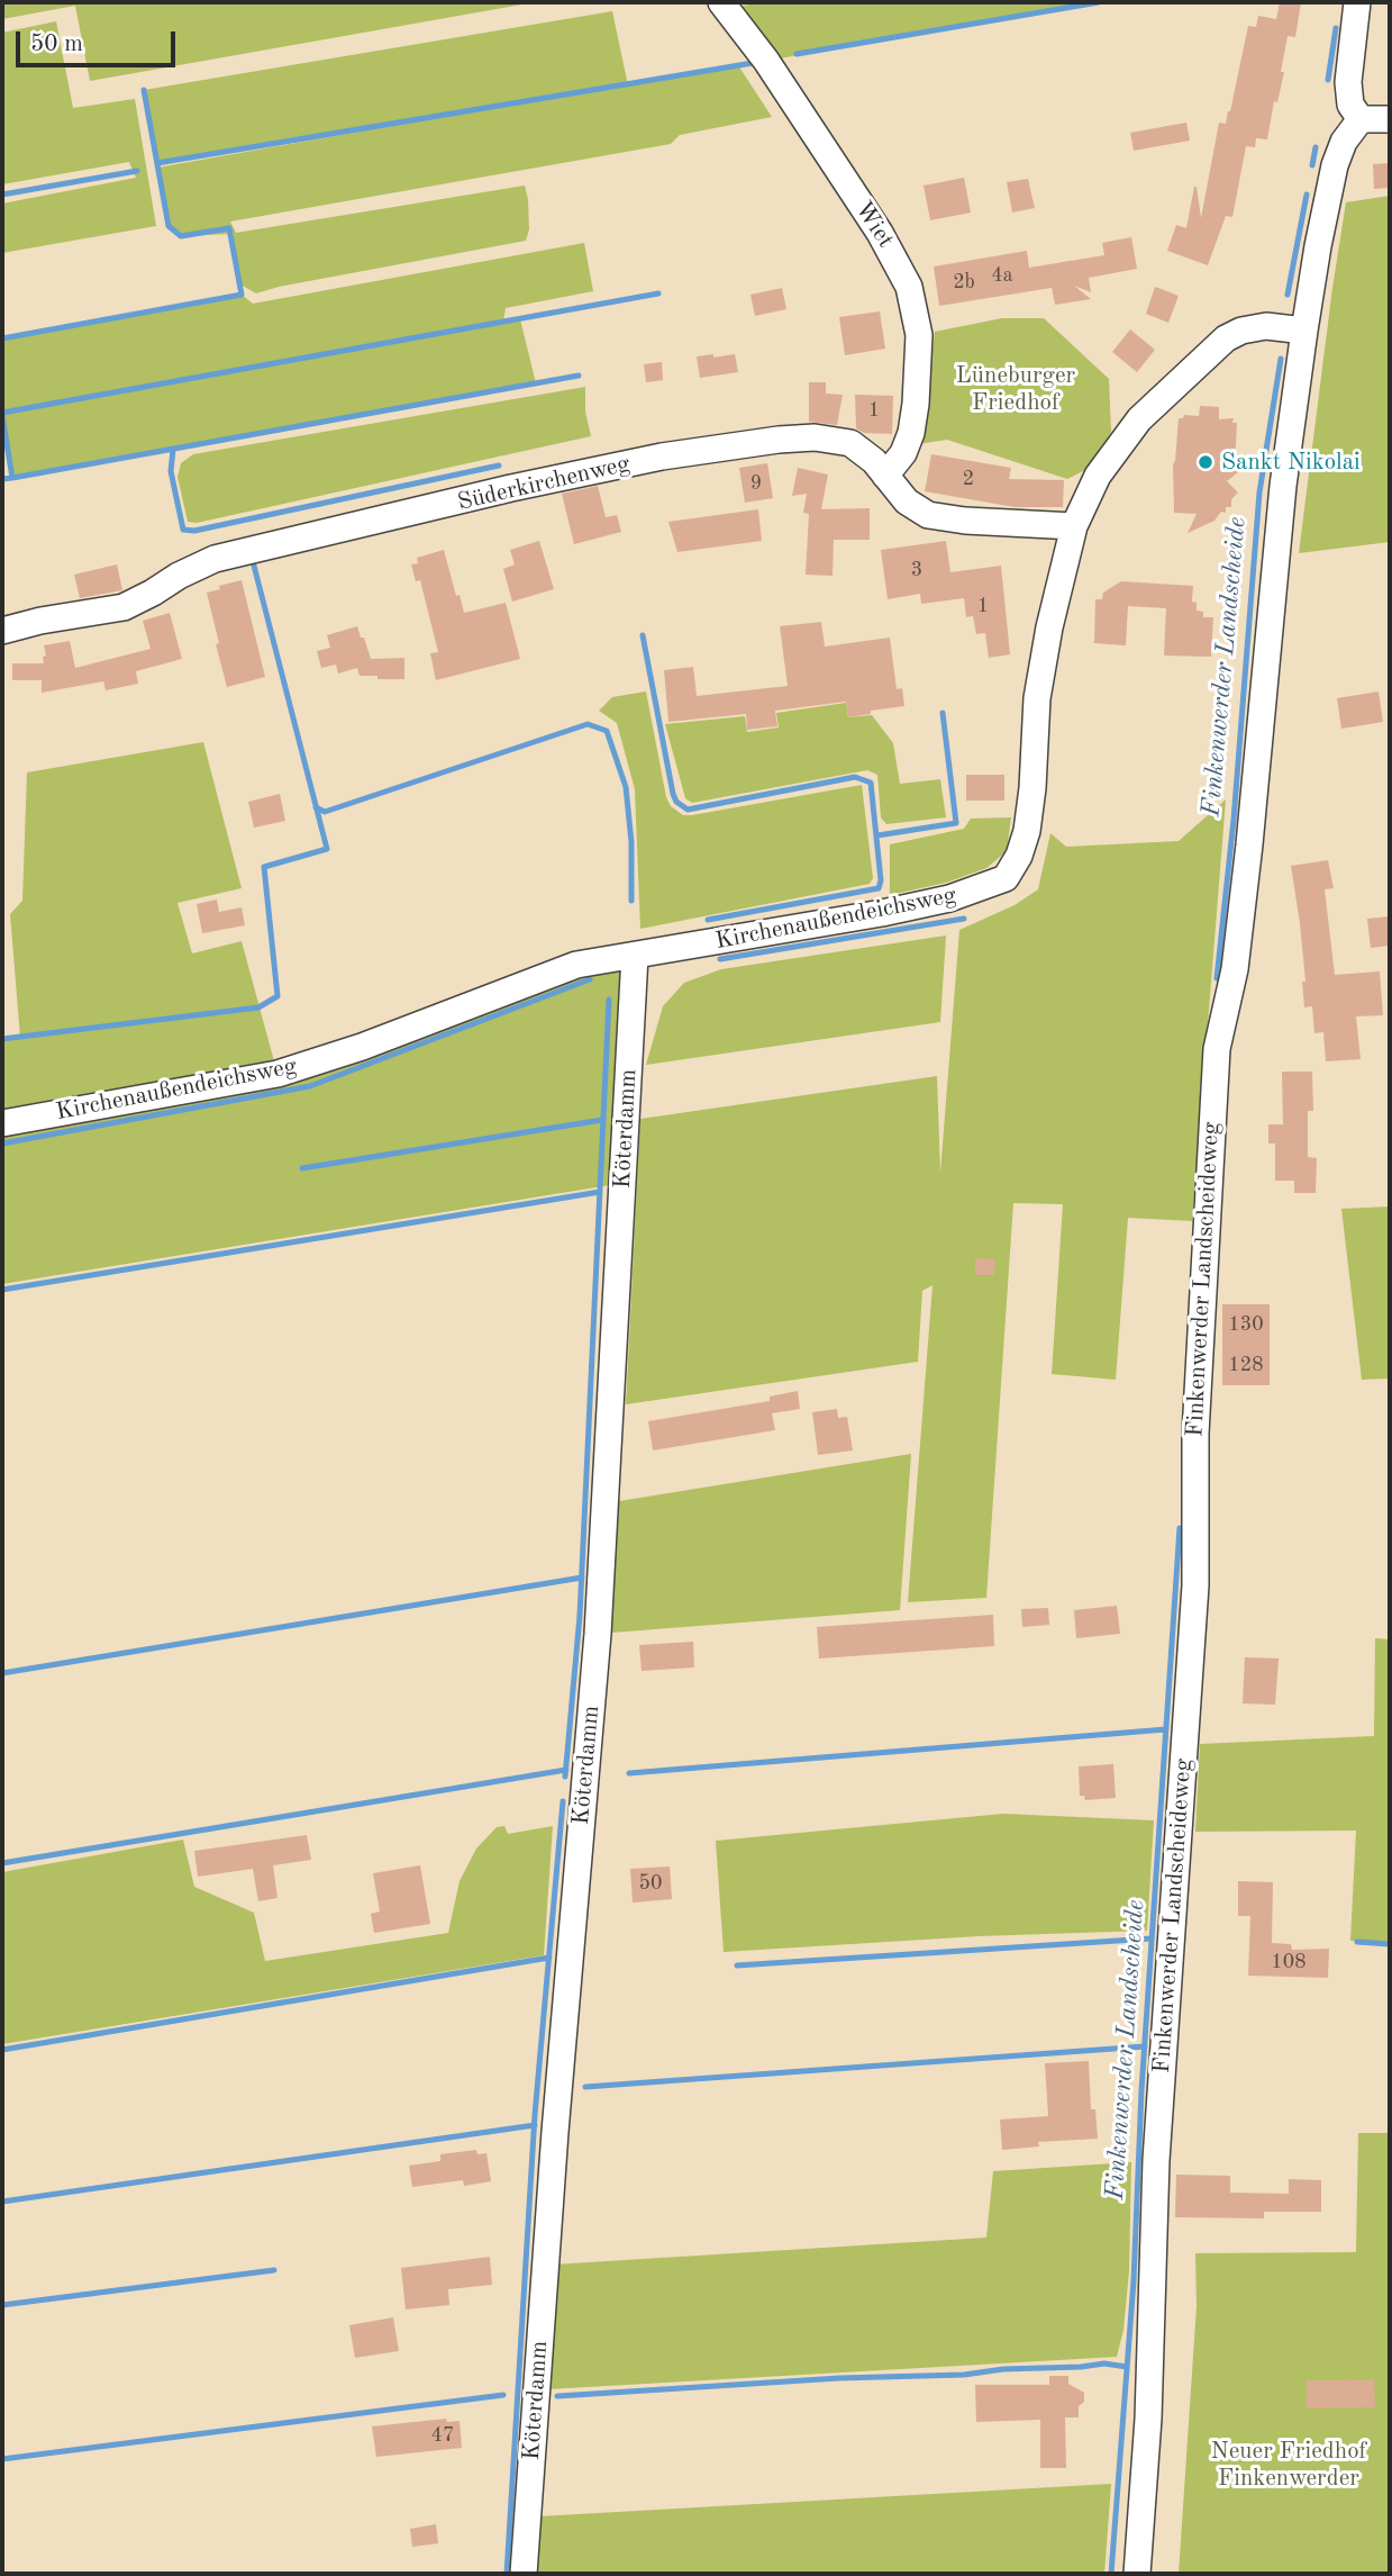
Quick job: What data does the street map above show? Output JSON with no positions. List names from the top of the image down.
{
  "streets": {
    "street": [
      "Wiet",
      "Süderkirchenweg",
      "Kirchenaußendeichsweg",
      "Köterdamm",
      "Finkenwerder Landscheideweg"
    ]
  },
  "crossings": [
    ["Wiet", "Süderkirchenweg"],
    ["Süderkirchenweg", "Kirchenaußendeichsweg"],
    ["Kirchenaußendeichsweg", "Köterdamm"],
    ["Kirchenaußendeichsweg", "Finkenwerder Landscheideweg"]
  ],
  "water": ["Finkenwerder Landscheide"],
  "parks": ["Lüneburger Friedhof", "Neuer Friedhof Finkenwerder"],
  "places": ["Sankt Nikolai"],
  "house_numbers": [
    "4a",
    "2b",
    "1",
    "2",
    "9",
    "3",
    "1",
    "130",
    "128",
    "50",
    "108",
    "47"
  ],
  "scale_bar": "50 m"
}
